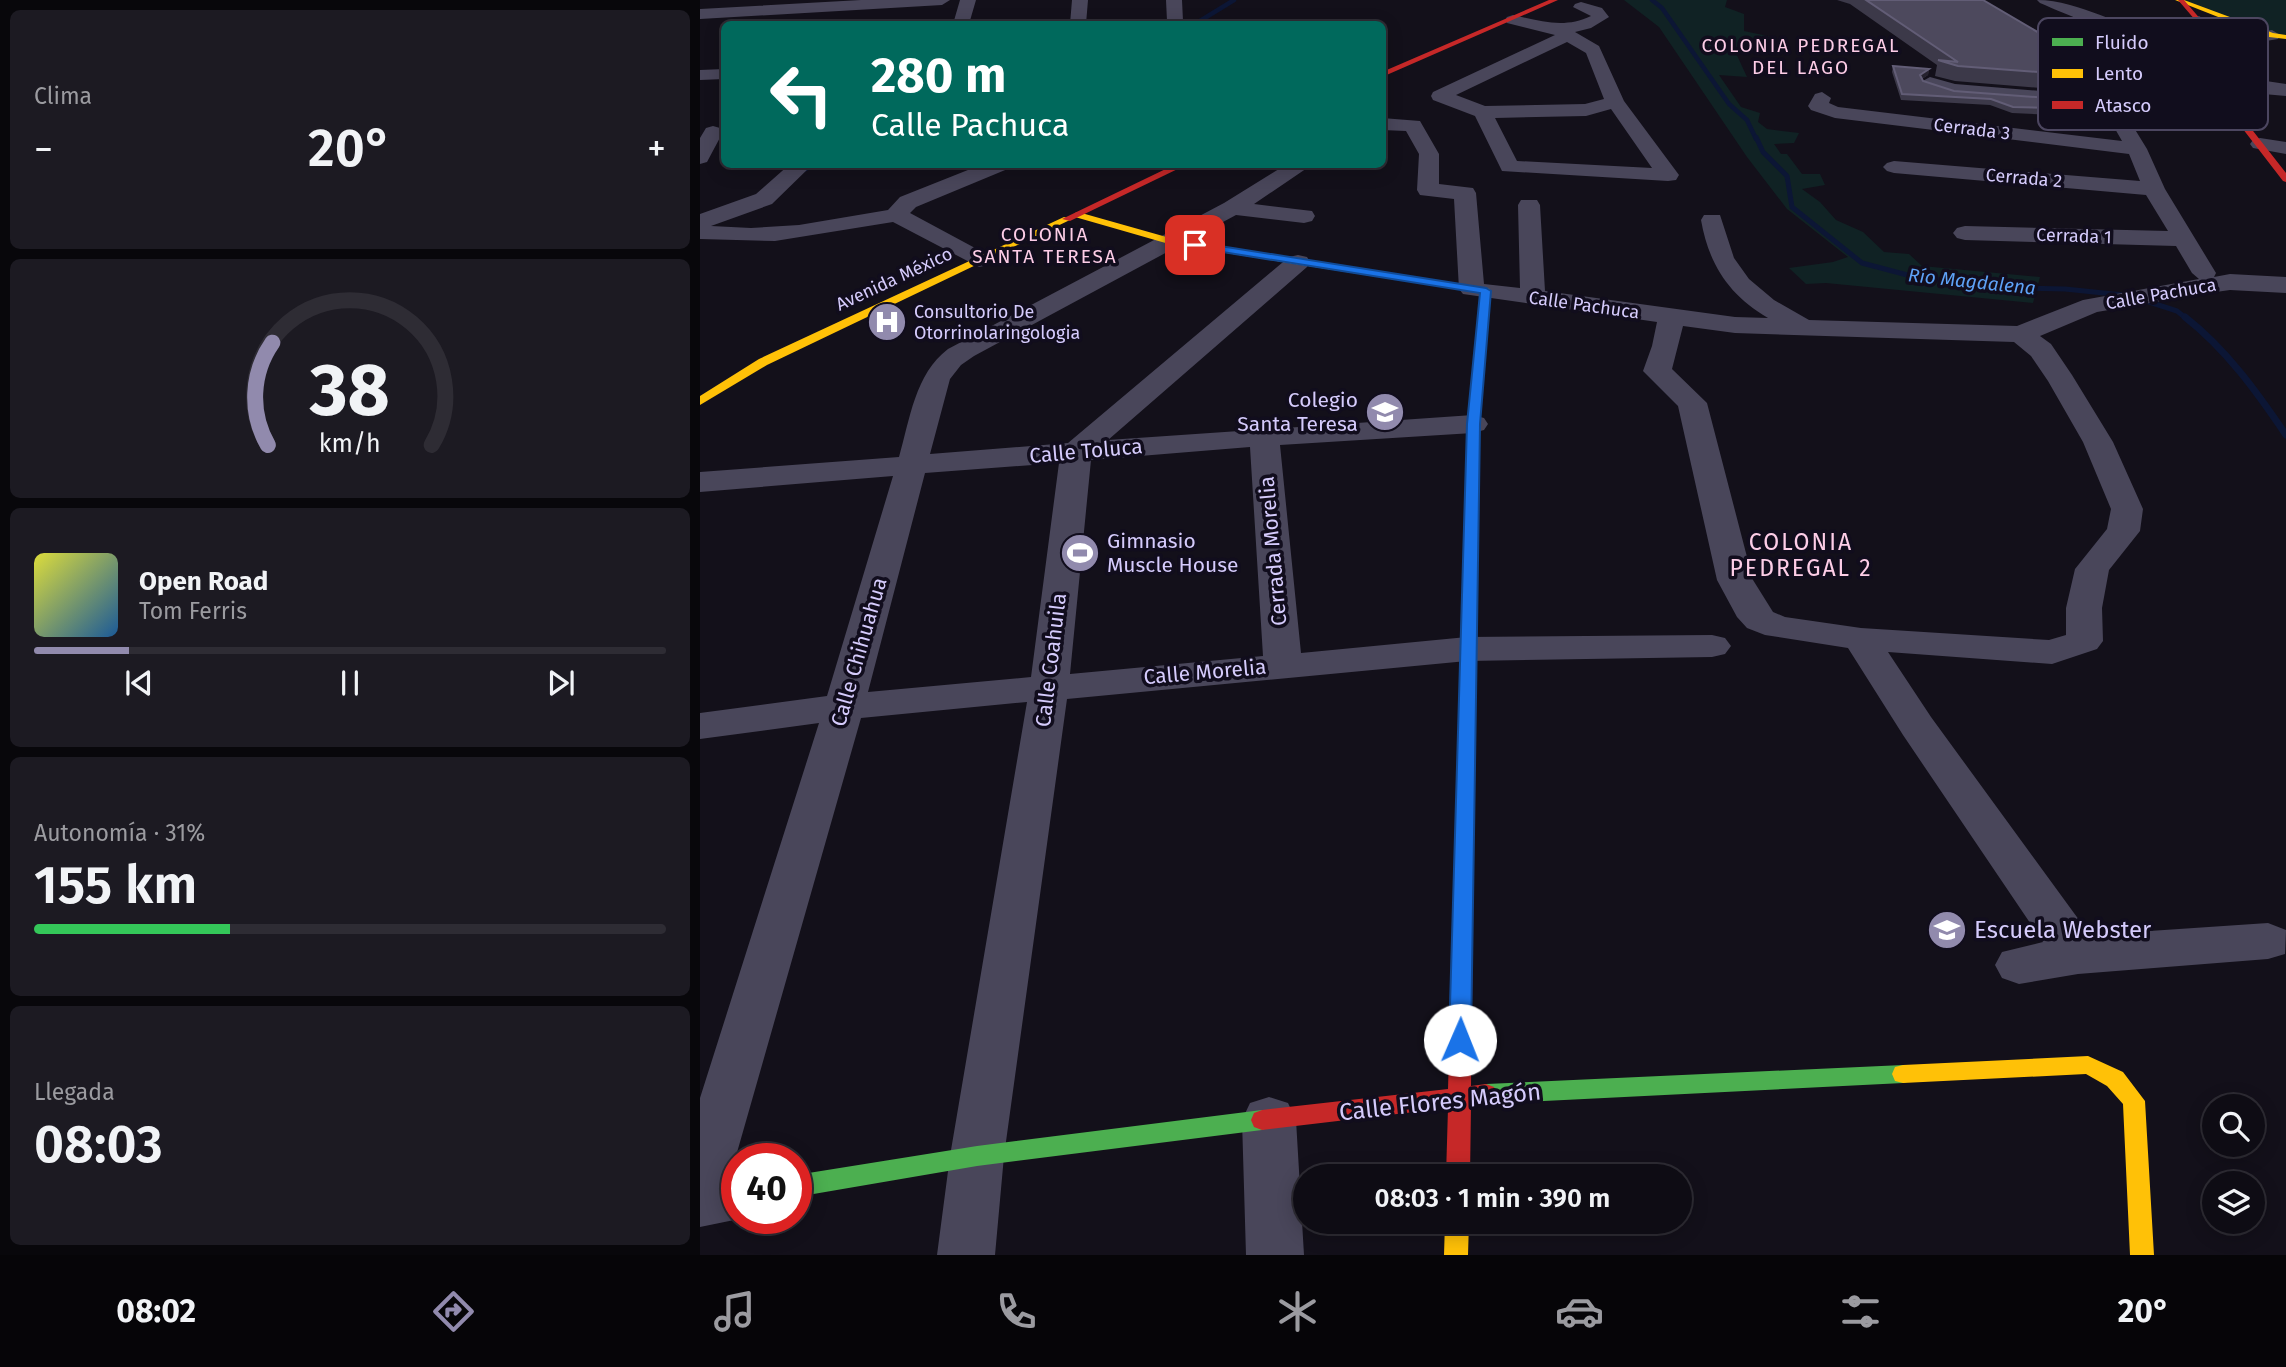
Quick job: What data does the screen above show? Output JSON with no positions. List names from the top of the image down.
{
  "streets": {
    "street": [
      "Cerrada 3",
      "Cerrada 2",
      "Cerrada 1",
      "Avenida México",
      "Calle Pachuca",
      "Calle Toluca",
      "Cerrada Morelia",
      "Calle Chihuahua",
      "Calle Coahuila",
      "Calle Morelia",
      "Calle Flores Magón"
    ]
  },
  "crossings": [
    ["Avenida México", "Calle Pachuca"],
    ["Calle Pachuca", "Calle Chihuahua"],
    ["Calle Toluca", "Cerrada Morelia"],
    ["Calle Toluca", "Calle Chihuahua"],
    ["Calle Toluca", "Calle Coahuila"],
    ["Cerrada Morelia", "Calle Morelia"],
    ["Calle Chihuahua", "Calle Morelia"],
    ["Calle Coahuila", "Calle Morelia"],
    ["Calle Coahuila", "Calle Flores Magón"]
  ],
  "districts": ["COLONIA PEDREGAL DEL LAGO", "COLONIA SANTA TERESA", "COLONIA PEDREGAL 2"],
  "water": ["Río Magdalena"],
  "places": {
    "hospital": ["Consultorio De Otorrinolaringologia"],
    "school or university": ["Colegio Santa Teresa", "Escuela Webster"],
    "sports": ["Gimnasio Muscle House"]
  },
  "legend": ["Fluido", "Lento", "Atasco"],
  "page": {
    "tile": [
      "Clima",
      ["Autonomía · 31%", "155 km"],
      ["Llegada", "08:03"]
    ],
    "turn": ["280 m", "Calle Pachuca"],
    "heat": ["−", "20°", "+"],
    "song": ["Open Road", "Tom Ferris"],
    "limit": "40",
    "trip": "08:03 · 1 min · 390 m",
    "tabs": ["08:02", "20°"],
    "gauge": ["38", "km/h"]
  }
}
